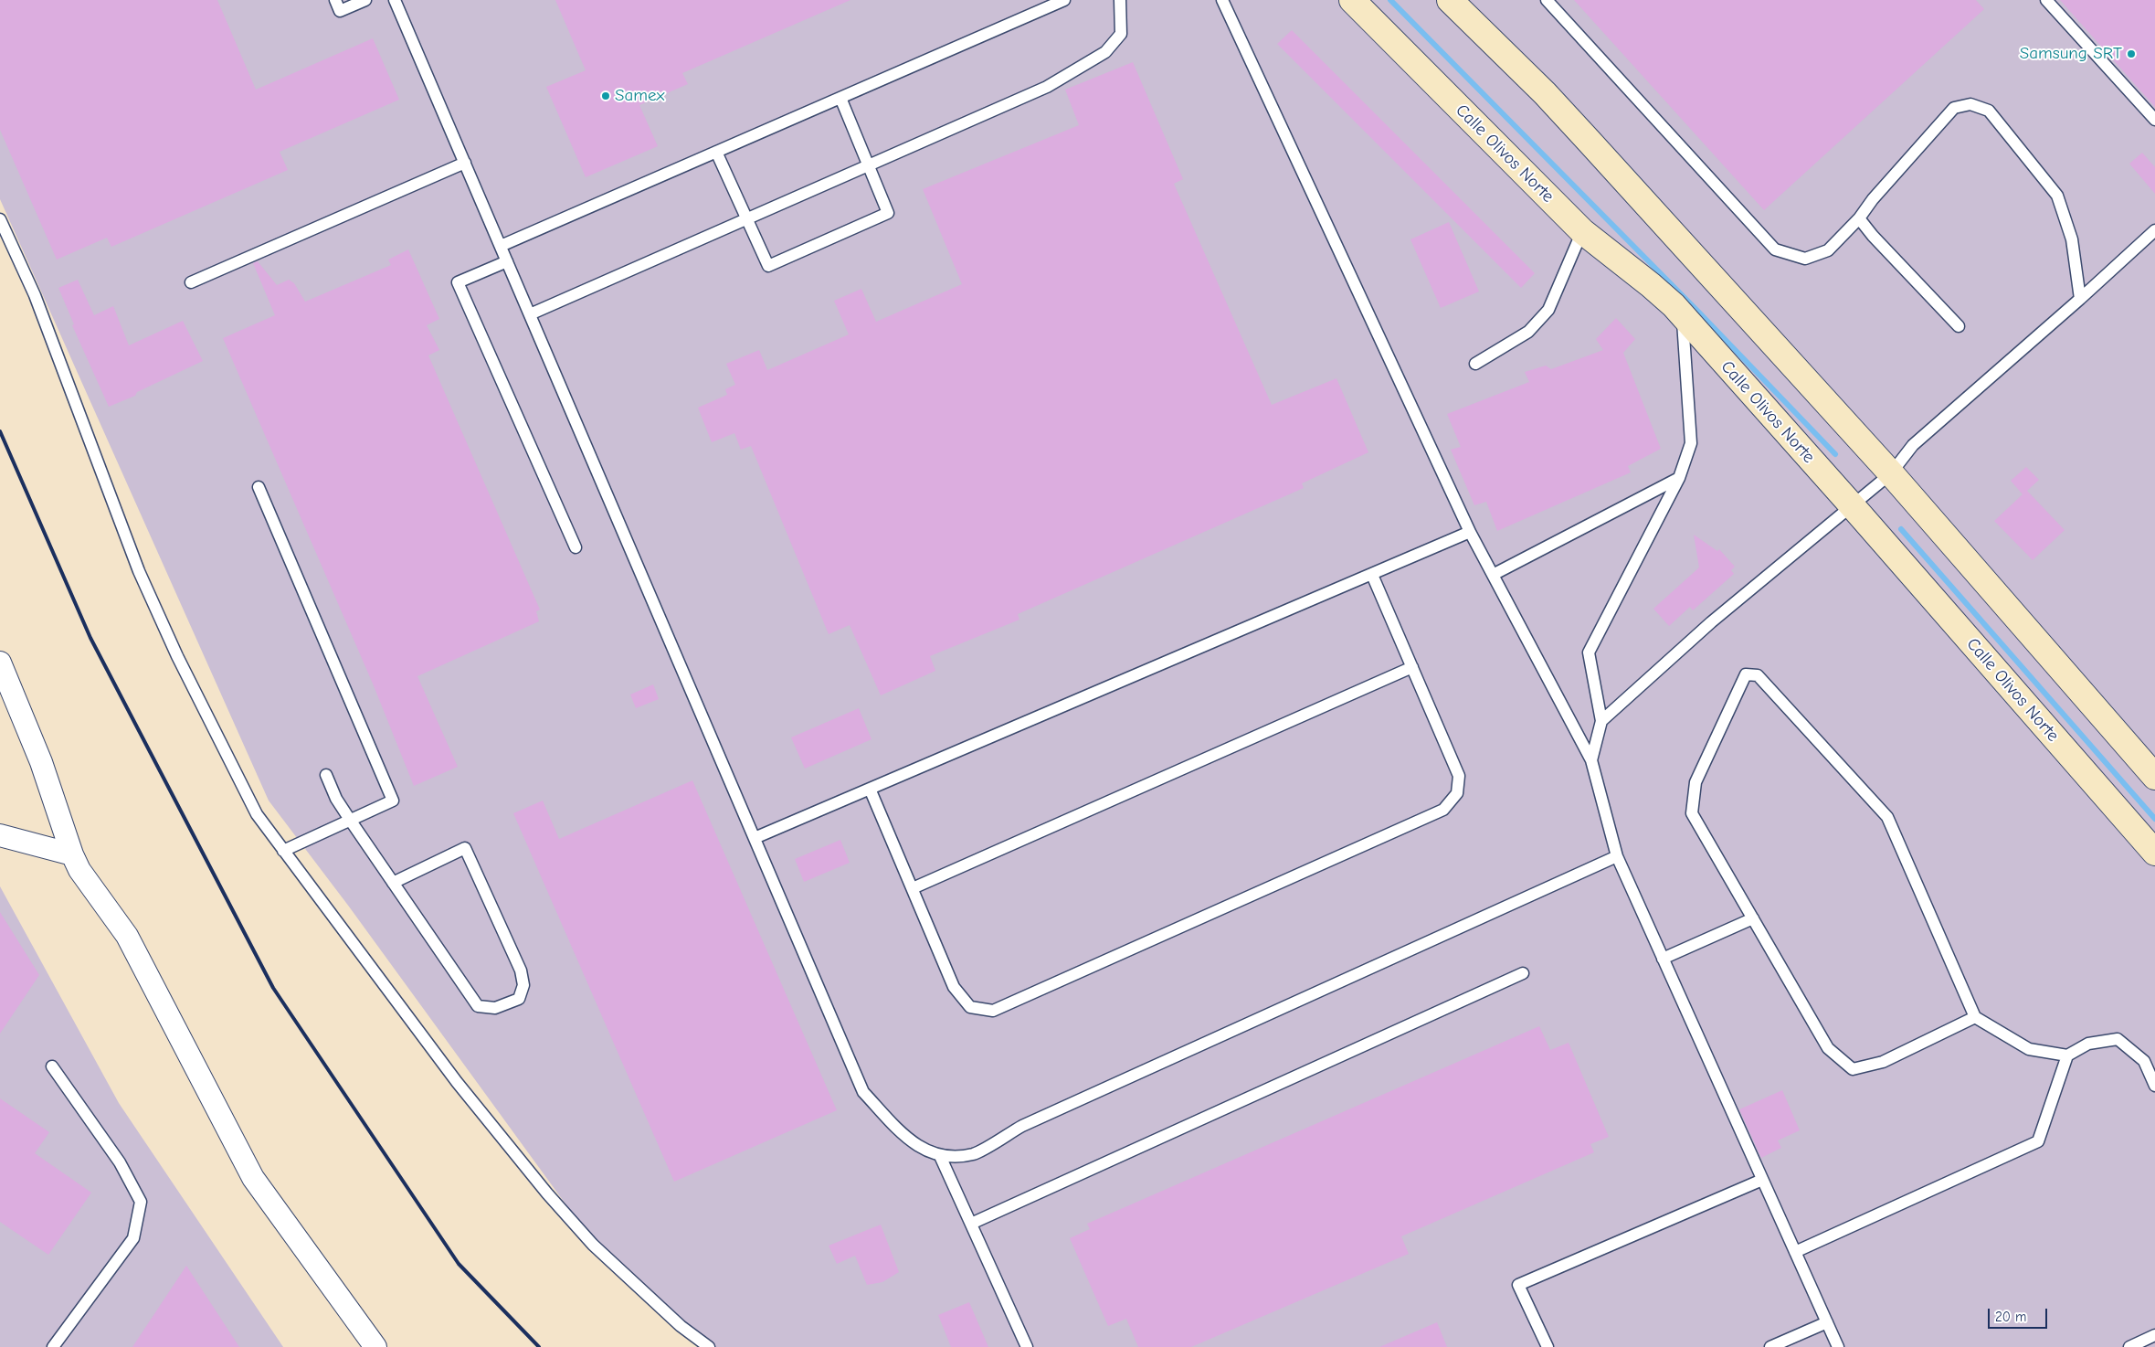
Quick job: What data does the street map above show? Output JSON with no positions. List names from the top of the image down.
{
  "streets": {
    "main road": ["Calle Olivos Norte"]
  },
  "places": ["Samsung SRT", "Samex"],
  "scale_bar": "20 m"
}
